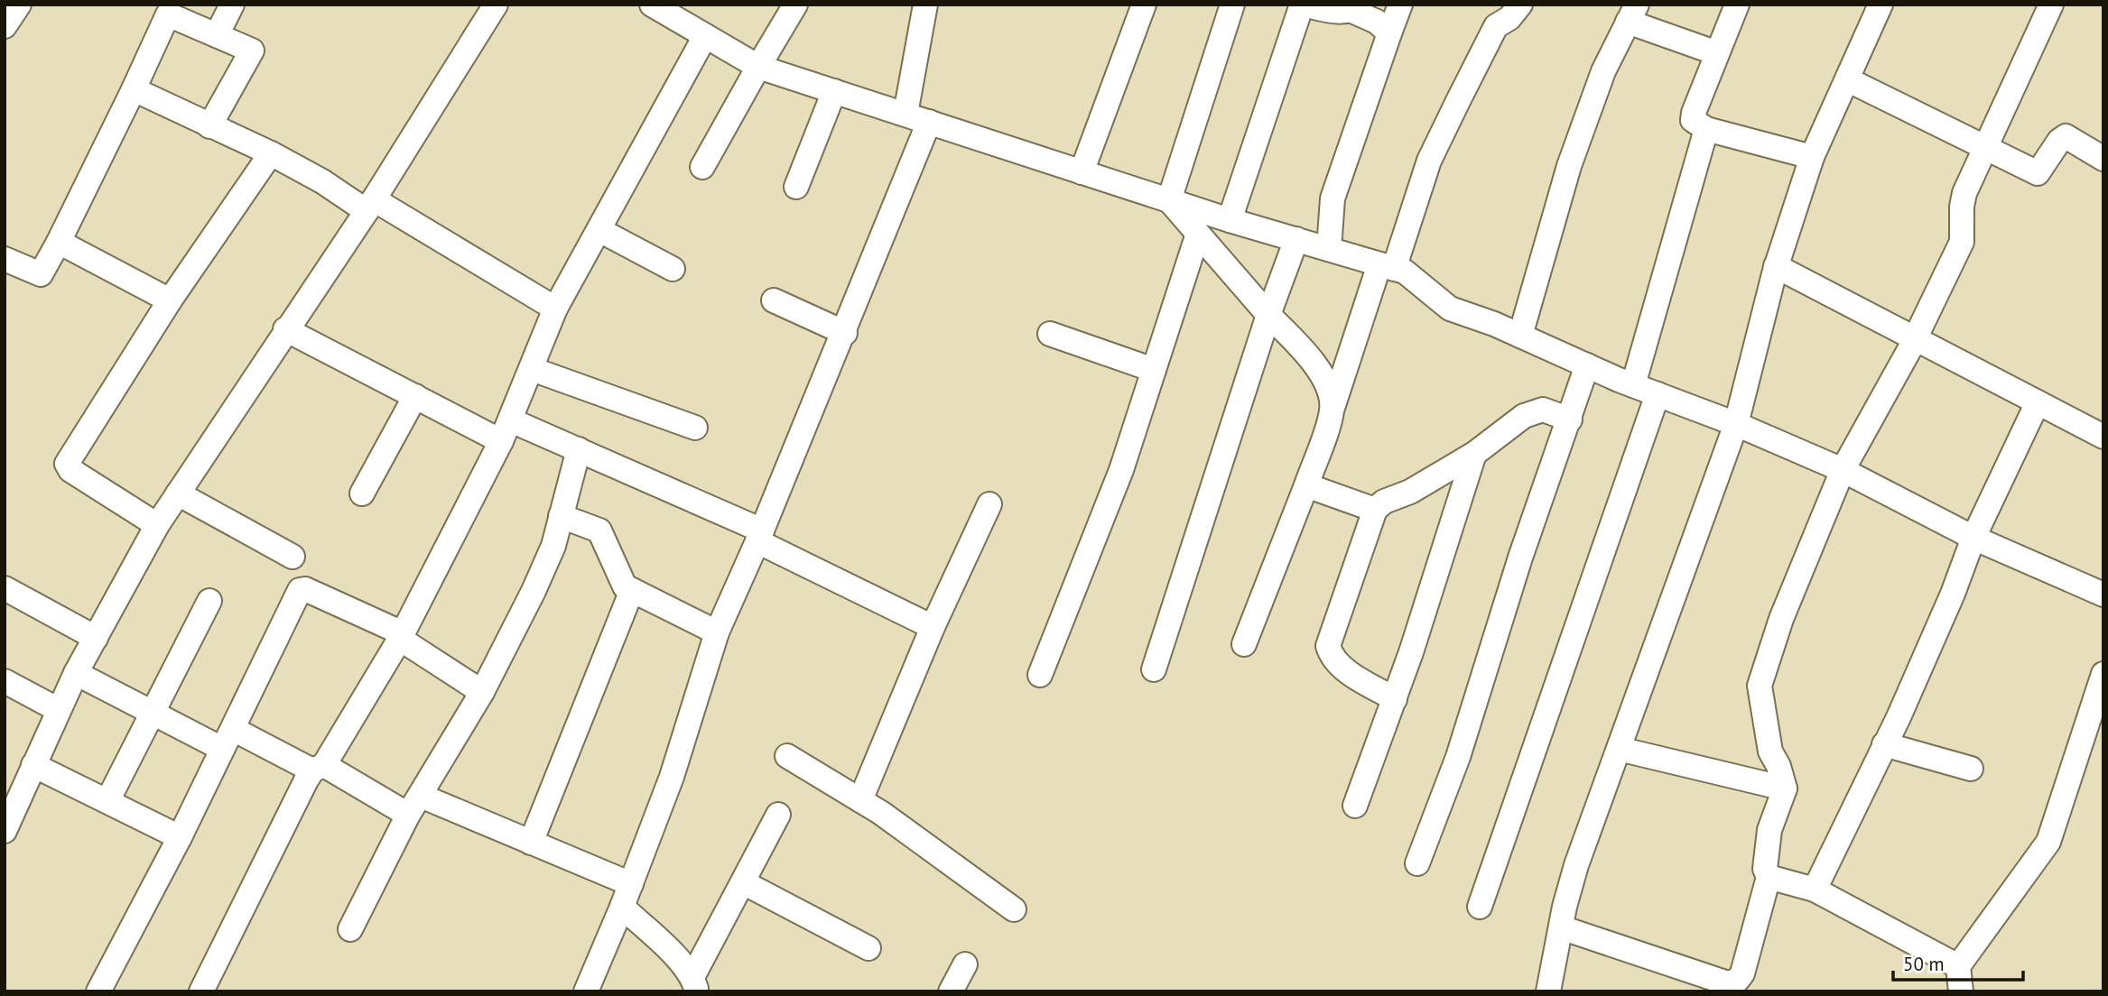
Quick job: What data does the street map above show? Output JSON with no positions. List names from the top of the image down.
{
  "scale_bar": "50 m"
}
